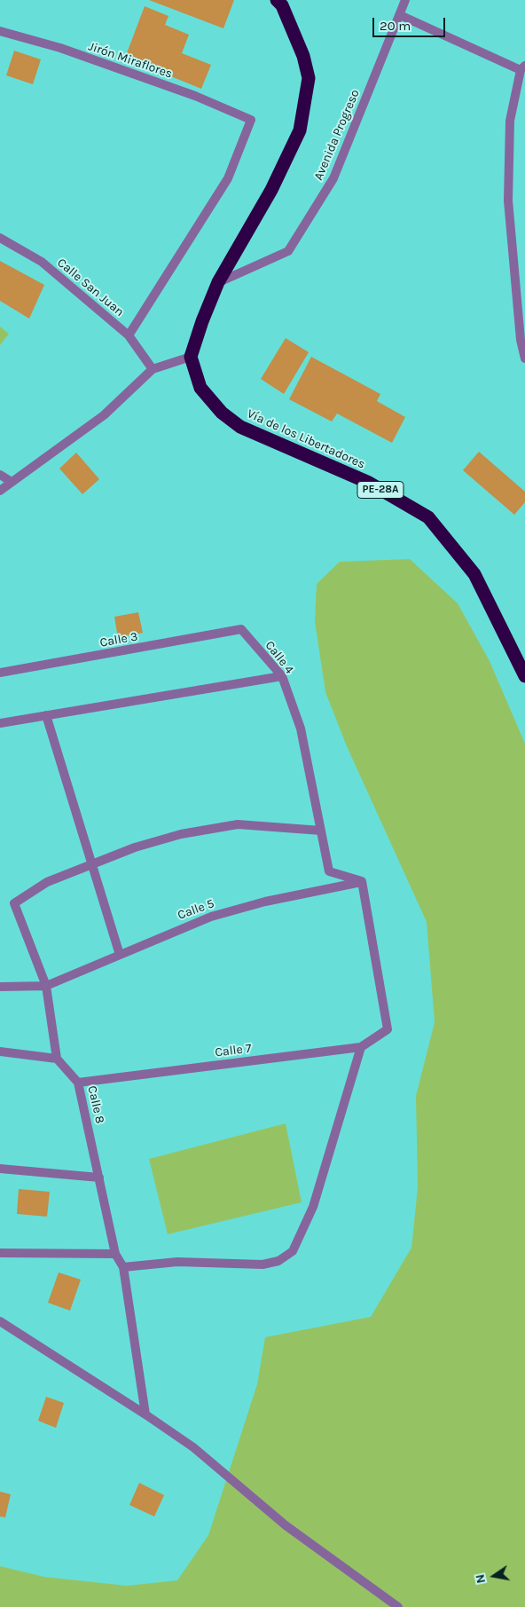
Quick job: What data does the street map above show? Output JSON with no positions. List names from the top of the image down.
{
  "streets": {
    "highway": ["Vía de los Libertadores", "PE-28A"],
    "street": [
      "Jirón Miraflores",
      "Avenida Progreso",
      "Calle San Juan",
      "Calle 3",
      "Calle 4",
      "Calle 5",
      "Calle 7",
      "Calle 8"
    ]
  },
  "crossings": [
    ["Jirón Miraflores", "Calle San Juan"],
    ["Calle 3", "Calle 4"],
    ["Calle 4", "Calle 5"],
    ["Calle 4", "Calle 7"],
    ["Calle 5", "Calle 7"],
    ["Calle 7", "Calle 8"]
  ],
  "scale_bar": "20 m",
  "north": "left"
}
